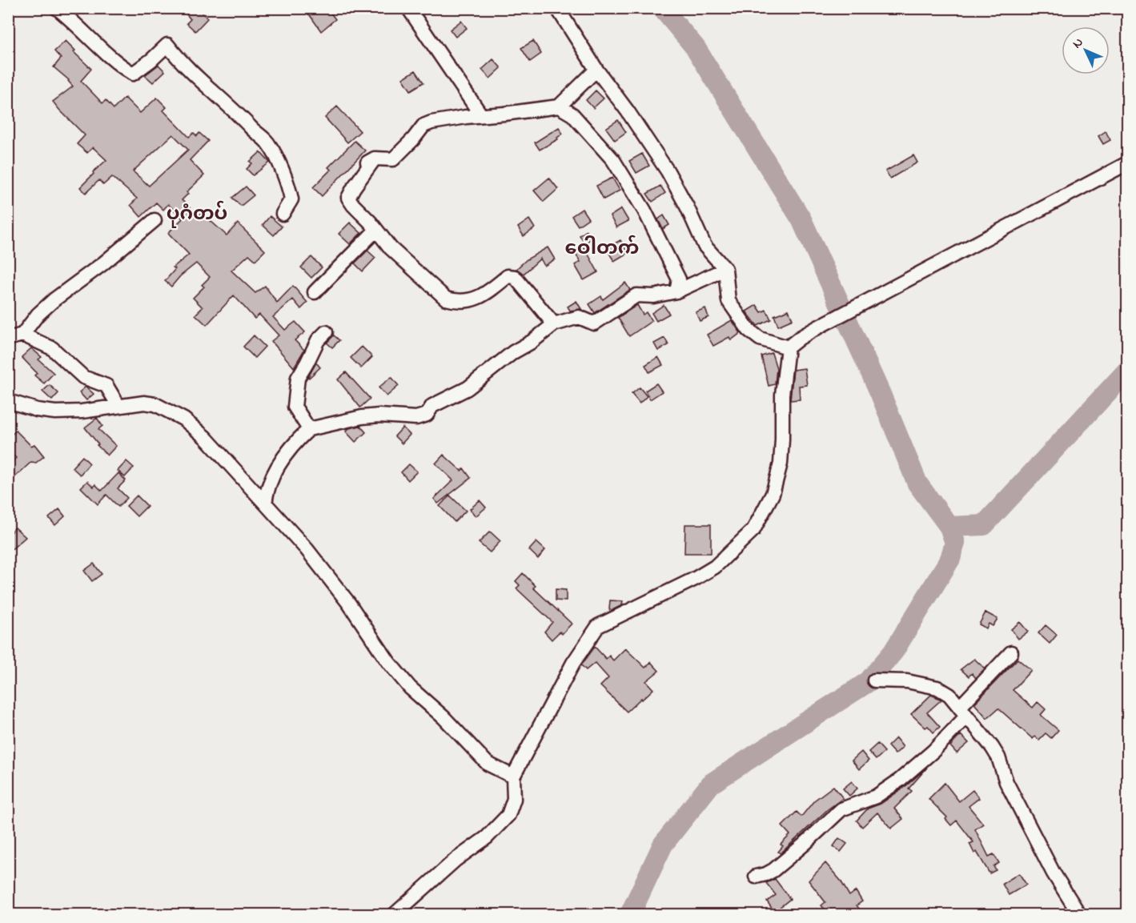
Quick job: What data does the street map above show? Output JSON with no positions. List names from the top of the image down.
{
  "districts": ["ပုဂံတပ်", "ဝေါတက်"],
  "north": "top left"
}
